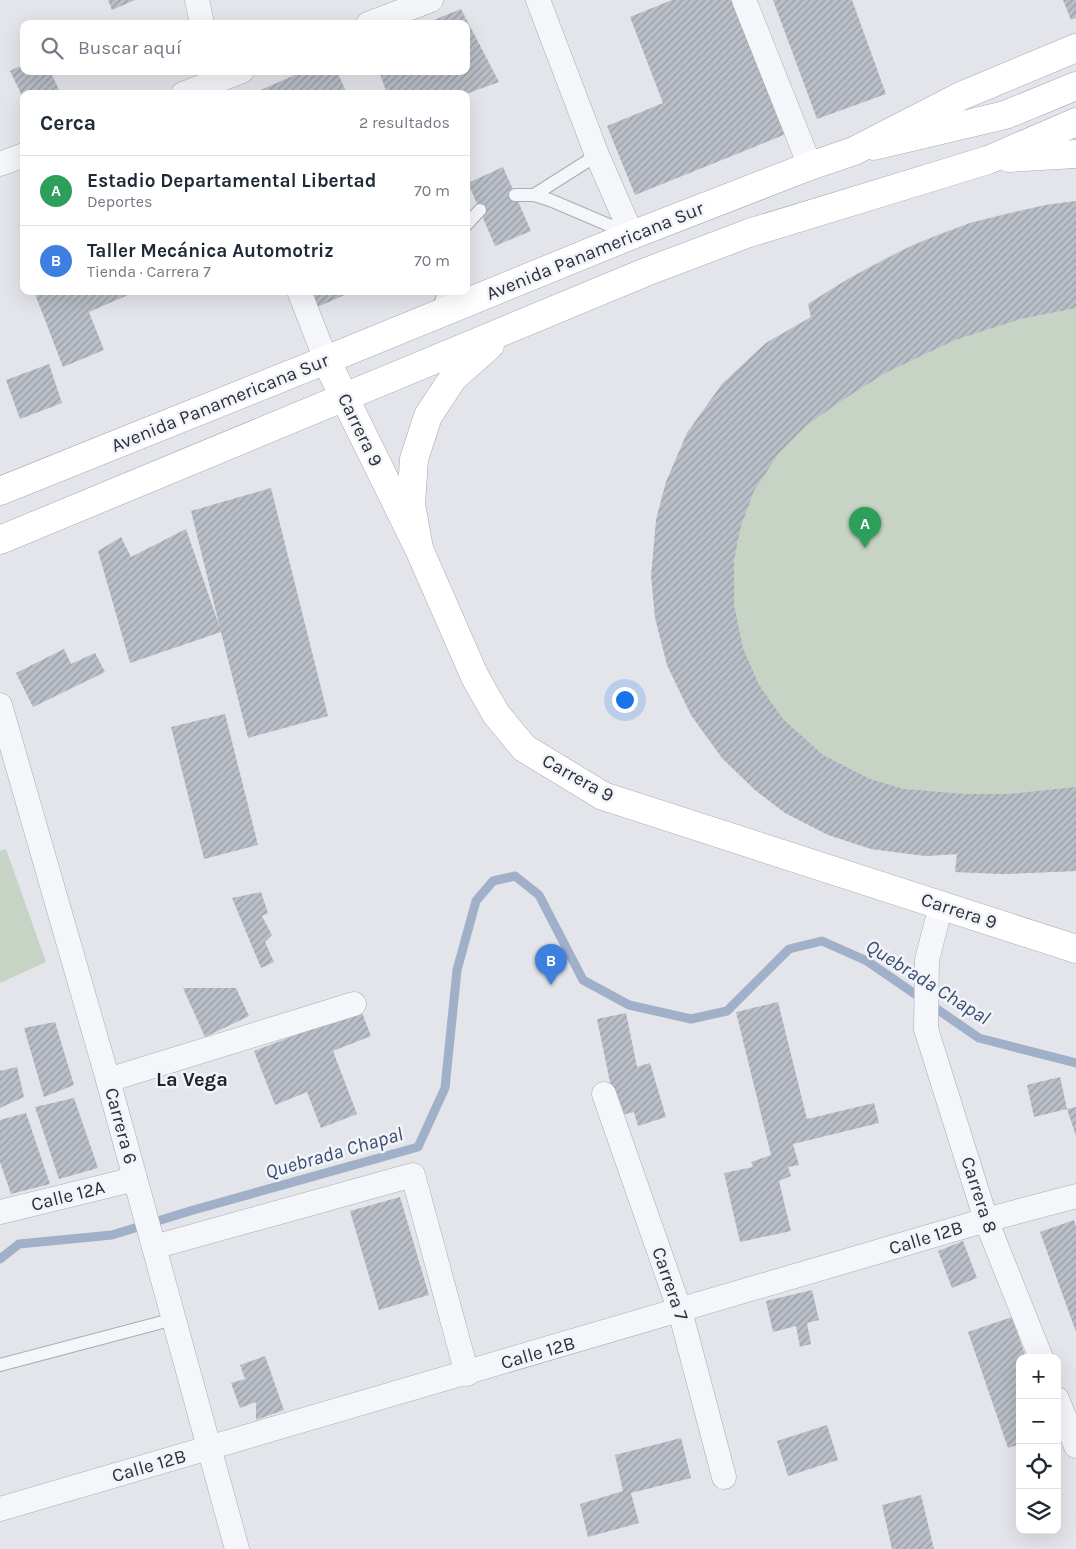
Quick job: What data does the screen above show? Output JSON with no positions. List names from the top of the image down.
{
  "streets": {
    "main road": ["Avenida Panamericana Sur", "Carrera 9"],
    "street": [
      "Carrera 6",
      "Carrera 8",
      "Calle 12A",
      "Calle 12B",
      "Carrera 7"
    ]
  },
  "crossings": [
    ["Avenida Panamericana Sur", "Carrera 9"],
    ["Carrera 9", "Carrera 8"],
    ["Carrera 6", "Calle 12A"],
    ["Carrera 6", "Calle 12B"],
    ["Carrera 8", "Calle 12B"],
    ["Calle 12B", "Carrera 7"]
  ],
  "districts": ["La Vega"],
  "water": ["Quebrada Chapal"],
  "page": {
    "search": "Buscar aquí",
    "heading": ["Cerca", "2 resultados"],
    "list": [
      {
        "mark": "A",
        "name": "Estadio Departamental Libertad",
        "note": "Deportes",
        "value": "70 m"
      },
      {
        "mark": "B",
        "name": "Taller Mecánica Automotriz",
        "note": "Tienda · Carrera 7",
        "value": "70 m"
      }
    ],
    "pins": ["A", "B"],
    "map_buttons": ["+", "−"]
  }
}
